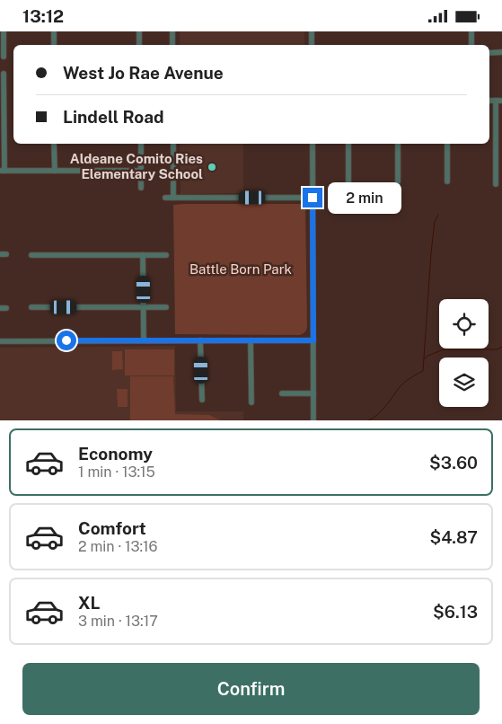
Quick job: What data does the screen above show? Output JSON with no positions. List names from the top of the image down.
{
  "parks": ["Battle Born Park"],
  "places": ["Aldeane Comito Ries Elementary School"],
  "page": {
    "status": "13:12",
    "banner": ["West Jo Rae Avenue", "Lindell Road"],
    "bubble": "2 min",
    "list": [
      {
        "name": "Economy",
        "note": "1 min · 13:15",
        "value": "$3.60"
      },
      {
        "name": "Comfort",
        "note": "2 min · 13:16",
        "value": "$4.87"
      },
      {
        "name": "XL",
        "note": "3 min · 13:17",
        "value": "$6.13"
      }
    ],
    "buttons": "Confirm"
  }
}
